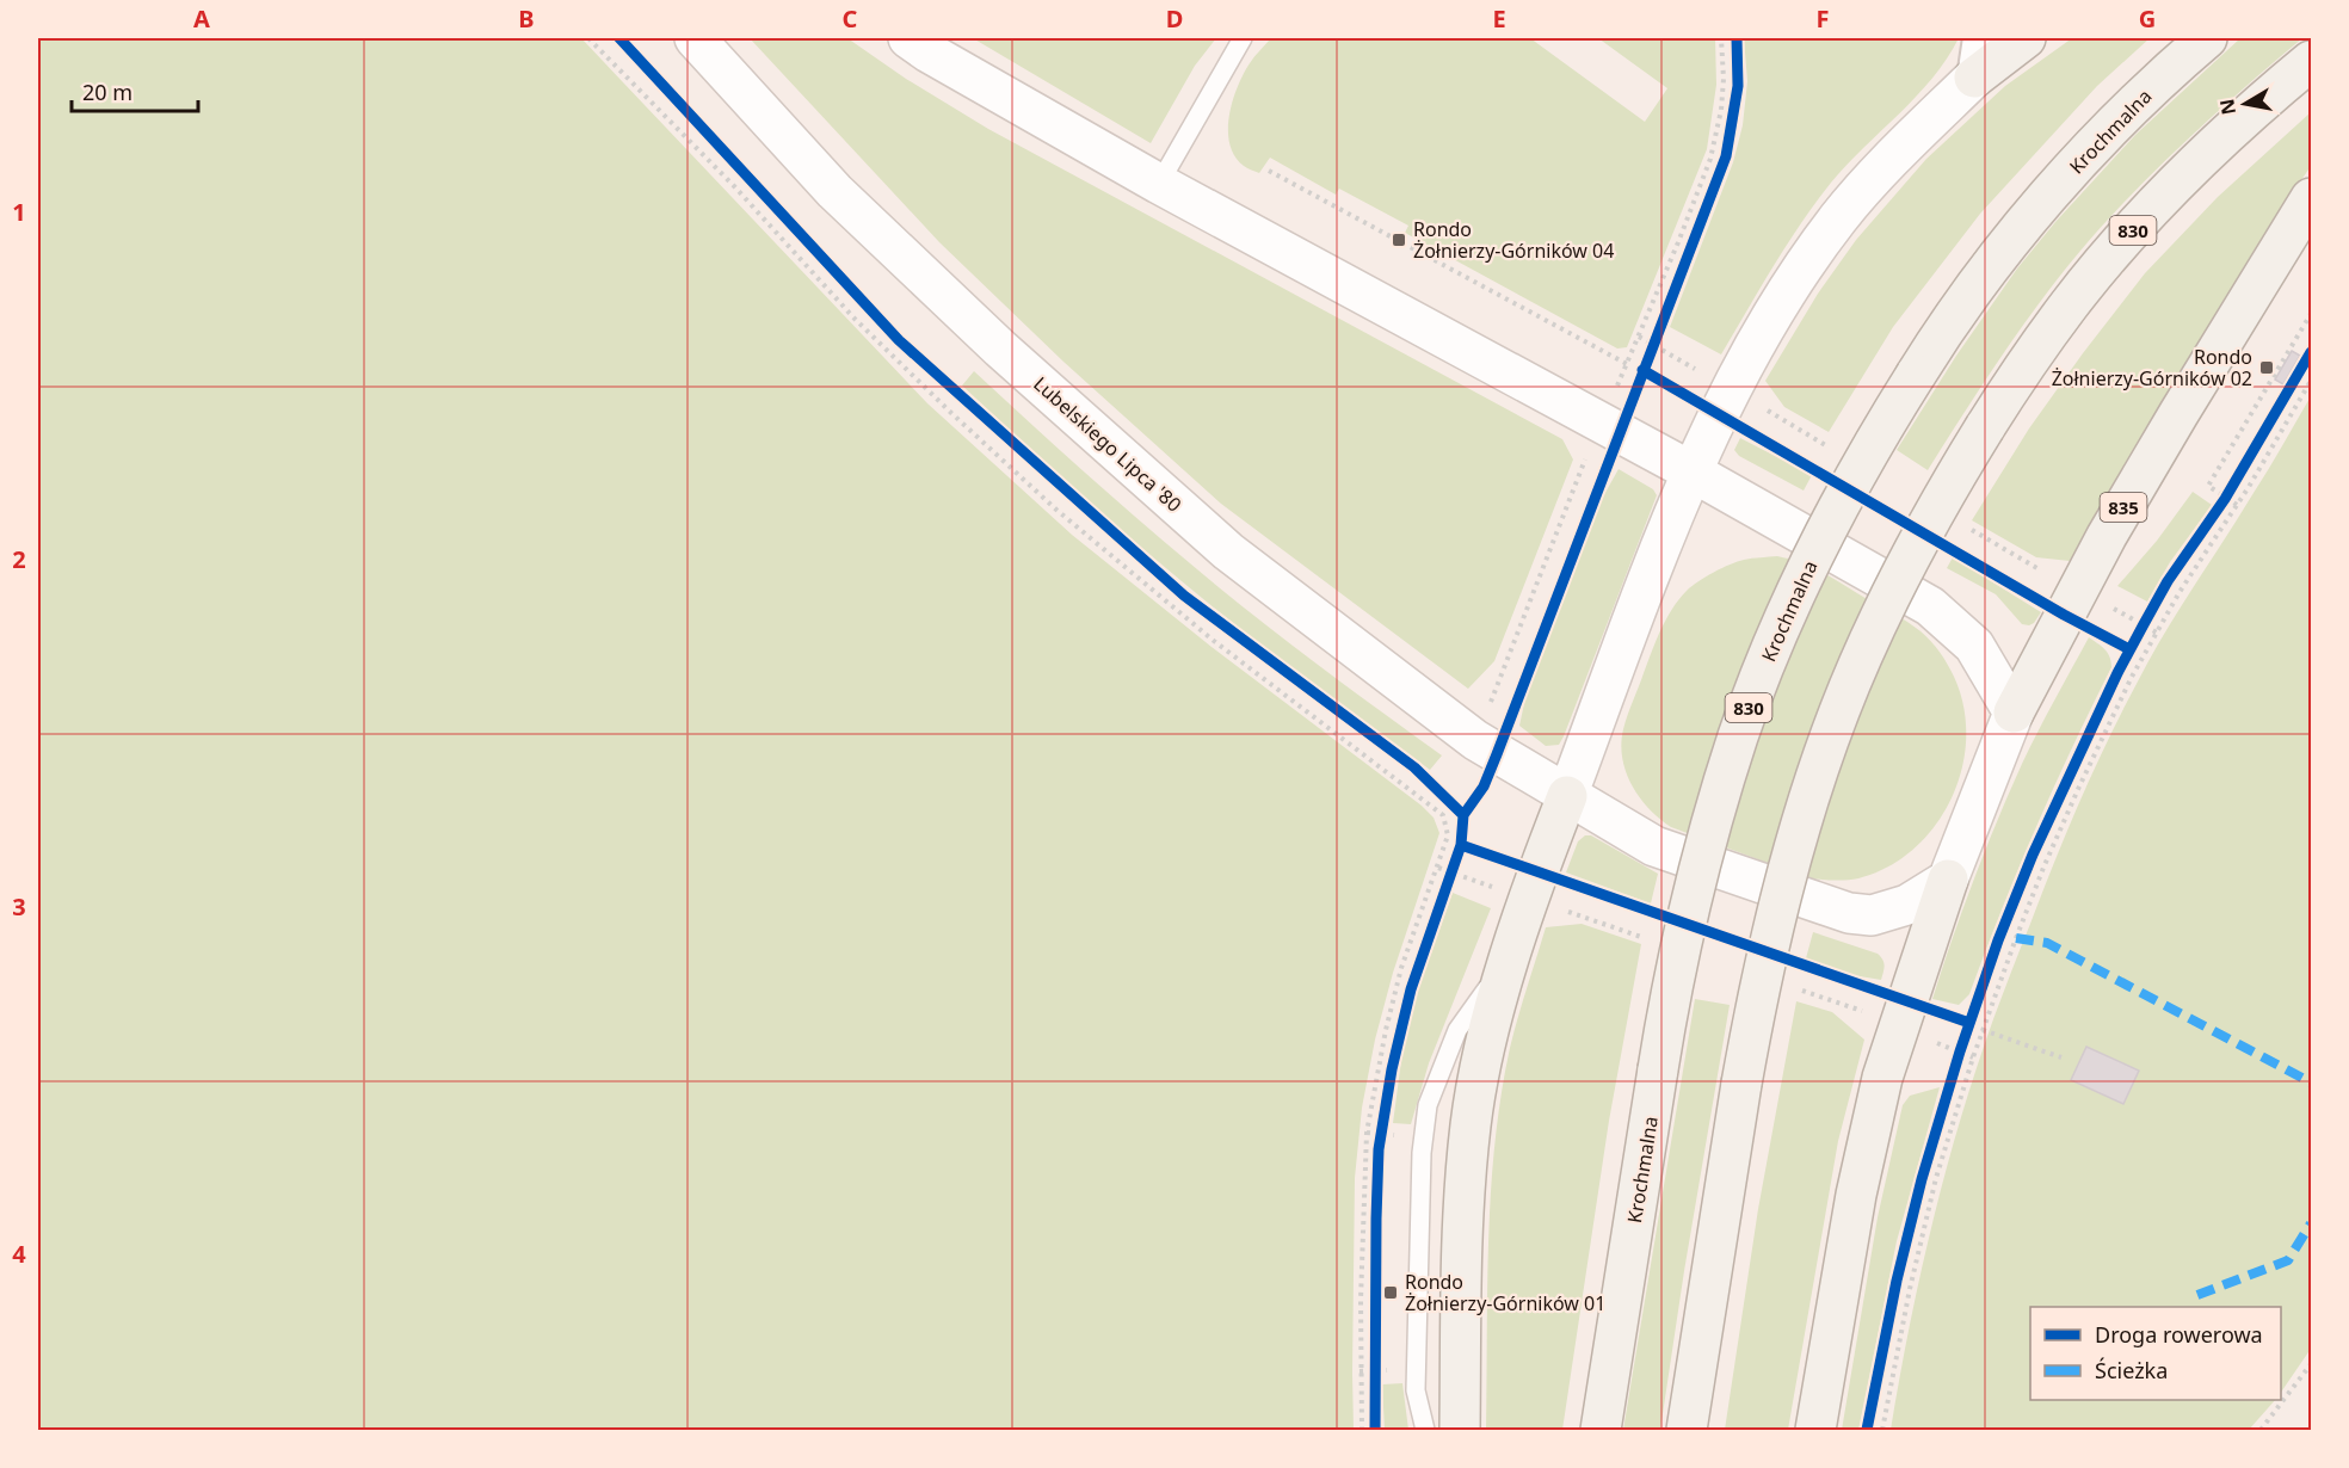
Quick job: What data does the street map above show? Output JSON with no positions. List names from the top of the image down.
{
  "streets": {
    "main road": [
      "Krochmalna",
      "830",
      "Lubelskiego Lipca '80",
      "835"
    ]
  },
  "crossings": [
    ["Lubelskiego Lipca '80", "835"]
  ],
  "places": {
    "transit": ["Rondo Żołnierzy-Górników 04", "Rondo Żołnierzy-Górników 02", "Rondo Żołnierzy-Górników 01"]
  },
  "legend": ["Droga rowerowa", "Ścieżka"],
  "scale_bar": "20 m",
  "north": "left",
  "grid": {
    "columns": [
      "A",
      "B",
      "C",
      "D",
      "E",
      "F",
      "G"
    ],
    "rows": [
      "1",
      "2",
      "3",
      "4"
    ]
  }
}
